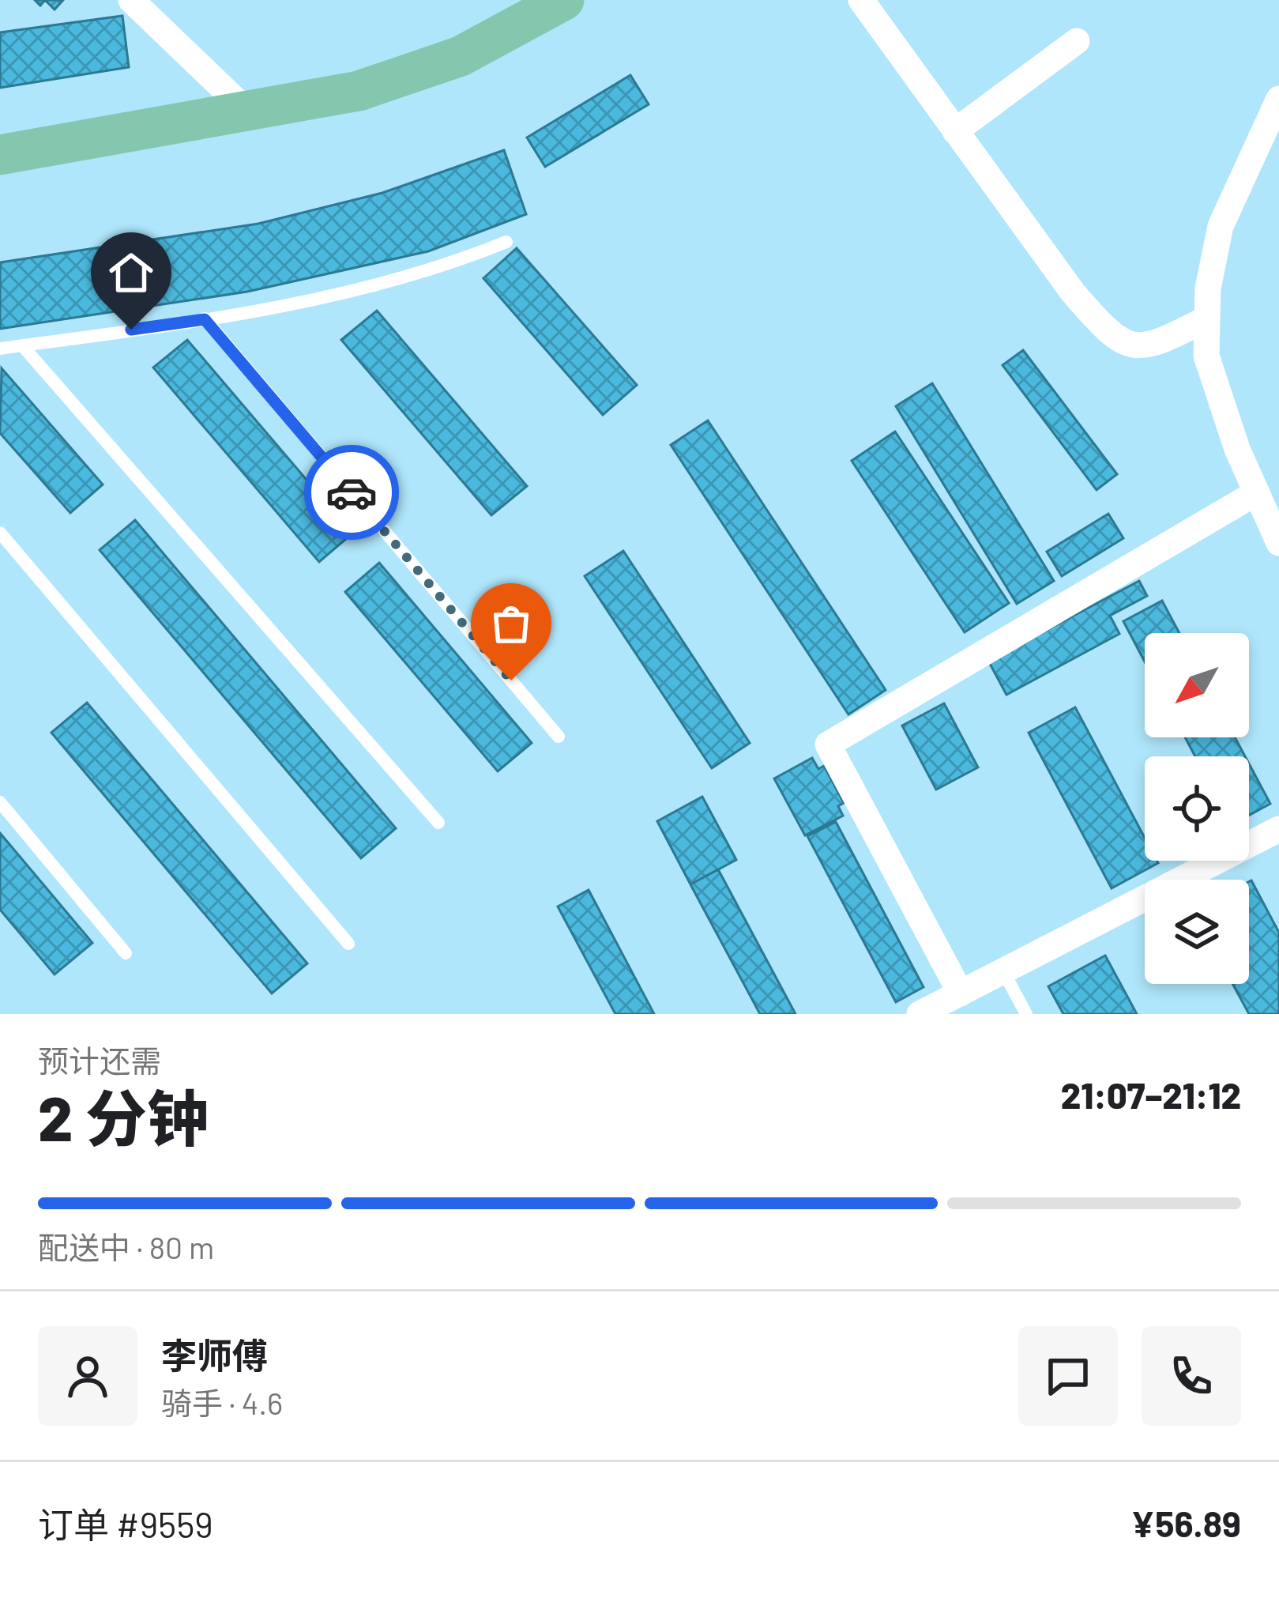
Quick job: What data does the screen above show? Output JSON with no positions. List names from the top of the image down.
{
  "north": "bottom left",
  "page": {
    "heading": ["2 分钟", "预计还需", "21:07–21:12"],
    "panel": [
      "李师傅",
      "骑手 · 4.6",
      "订单 #9559",
      "¥56.89"
    ],
    "bar": "配送中 · 80 m"
  }
}
